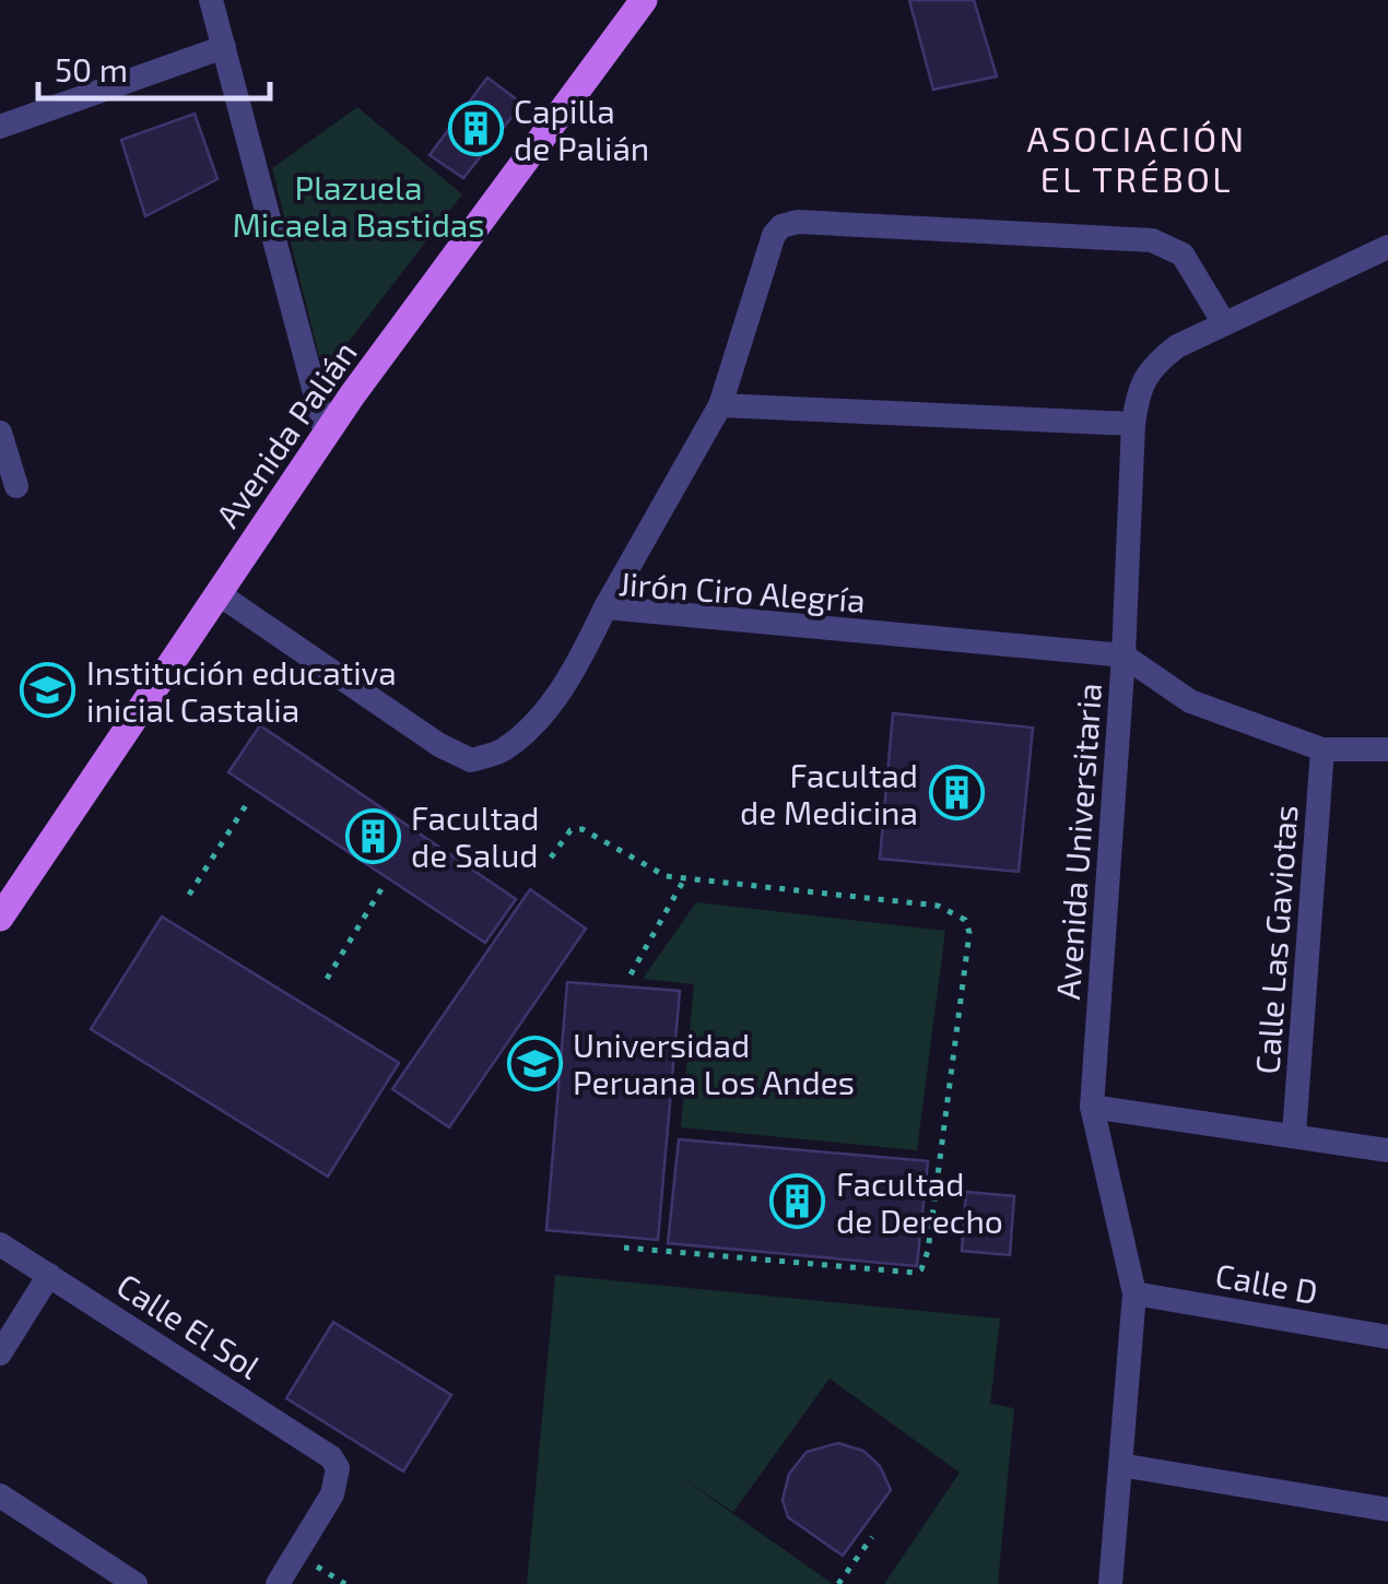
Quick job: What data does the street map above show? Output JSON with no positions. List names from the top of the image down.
{
  "streets": {
    "main road": ["Avenida Palián"],
    "street": [
      "Jirón Ciro Alegría",
      "Avenida Universitaria",
      "Calle Las Gaviotas",
      "Calle D",
      "Calle El Sol"
    ]
  },
  "crossings": [
    ["Avenida Palián", "Jirón Ciro Alegría"],
    ["Jirón Ciro Alegría", "Avenida Universitaria"],
    ["Avenida Universitaria", "Calle D"]
  ],
  "districts": ["ASOCIACIÓN EL TRÉBOL"],
  "parks": ["Plazuela Micaela Bastidas"],
  "places": {
    "building": [
      "Capilla de Palián",
      "Facultad de Medicina",
      "Facultad de Salud",
      "Facultad de Derecho"
    ],
    "school or university": ["Institución educativa inicial Castalia", "Universidad Peruana Los Andes"]
  },
  "scale_bar": "50 m"
}
